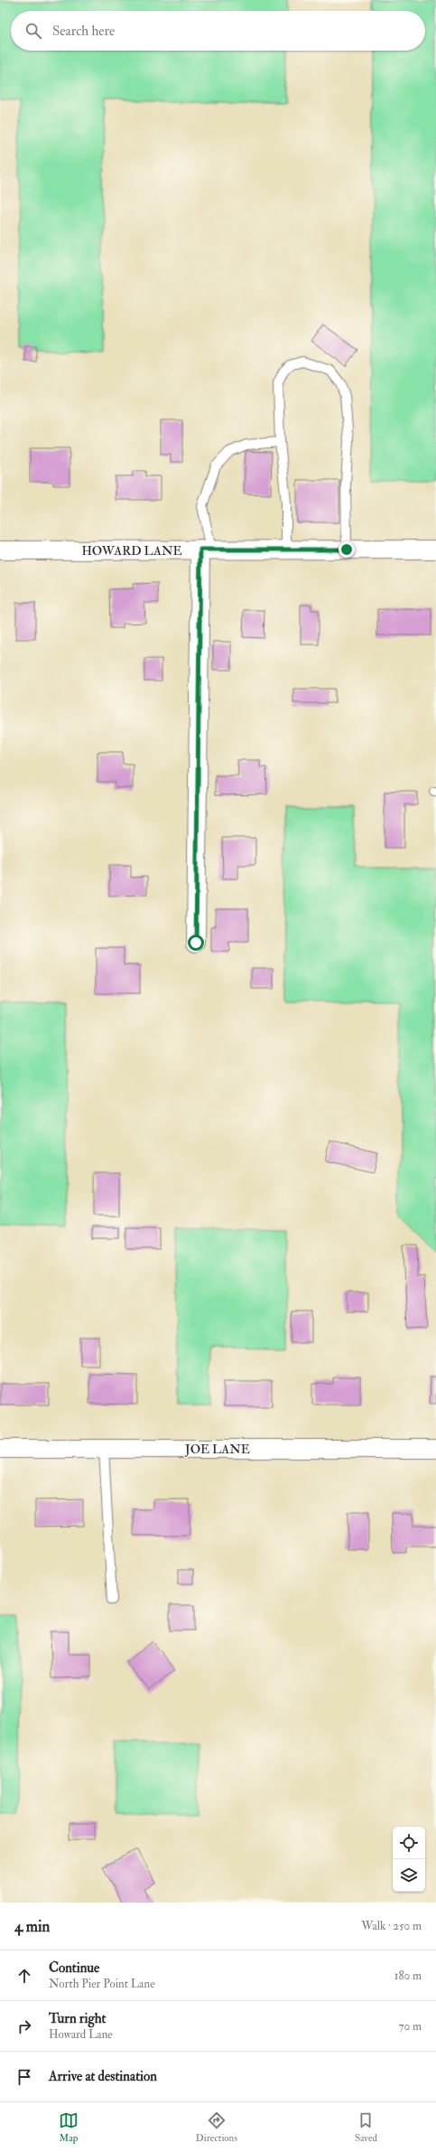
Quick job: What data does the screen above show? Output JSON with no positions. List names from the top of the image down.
{
  "streets": {
    "street": ["HOWARD LANE", "JOE LANE"]
  },
  "page": {
    "search": "Search here",
    "heading": ["4 min", "Walk · 250 m"],
    "list": [
      ["Continue", "North Pier Point Lane", "180 m"],
      ["Turn right", "Howard Lane", "70 m"],
      "Arrive at destination"
    ],
    "nav": ["Map", "Directions", "Saved"]
  }
}
